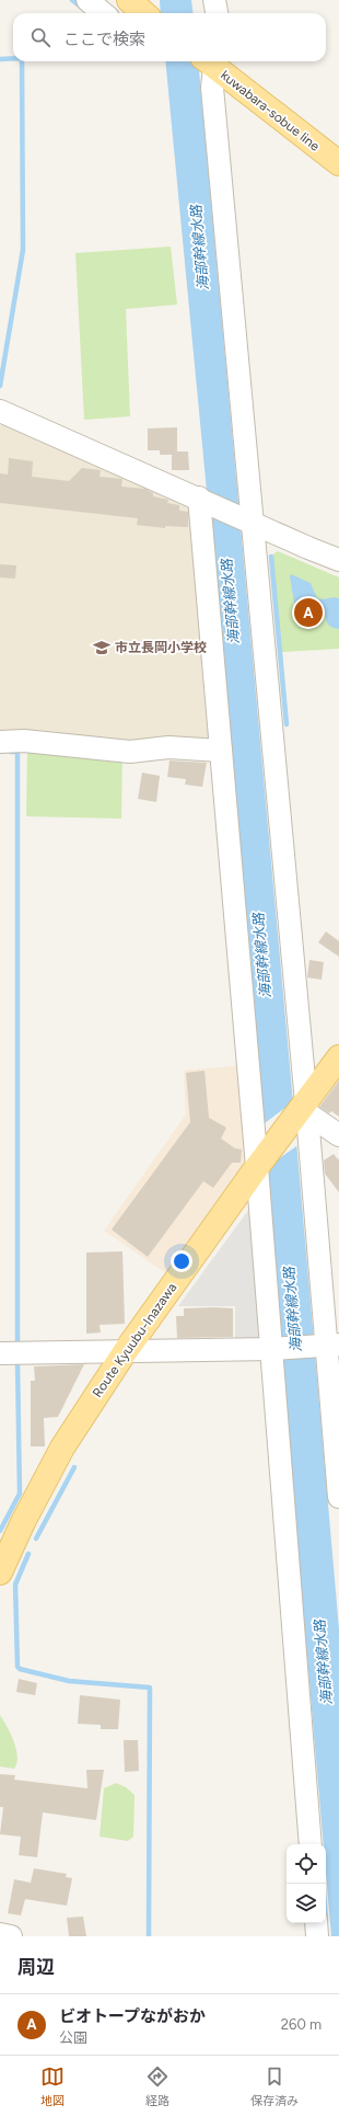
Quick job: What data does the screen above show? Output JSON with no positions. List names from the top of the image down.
{
  "streets": {
    "main road": ["kuwabara-sobue line", "Route Kyuubu-Inazawa"]
  },
  "water": ["海部幹線水路"],
  "places": {
    "school or university": ["市立長岡小学校"]
  },
  "page": {
    "search": "ここで検索",
    "pins": "A",
    "heading": "周辺",
    "list": [
      {
        "mark": "A",
        "name": "ビオトープながおか",
        "note": "公園",
        "value": "260 m"
      }
    ],
    "nav": ["地図", "経路", "保存済み"]
  }
}
